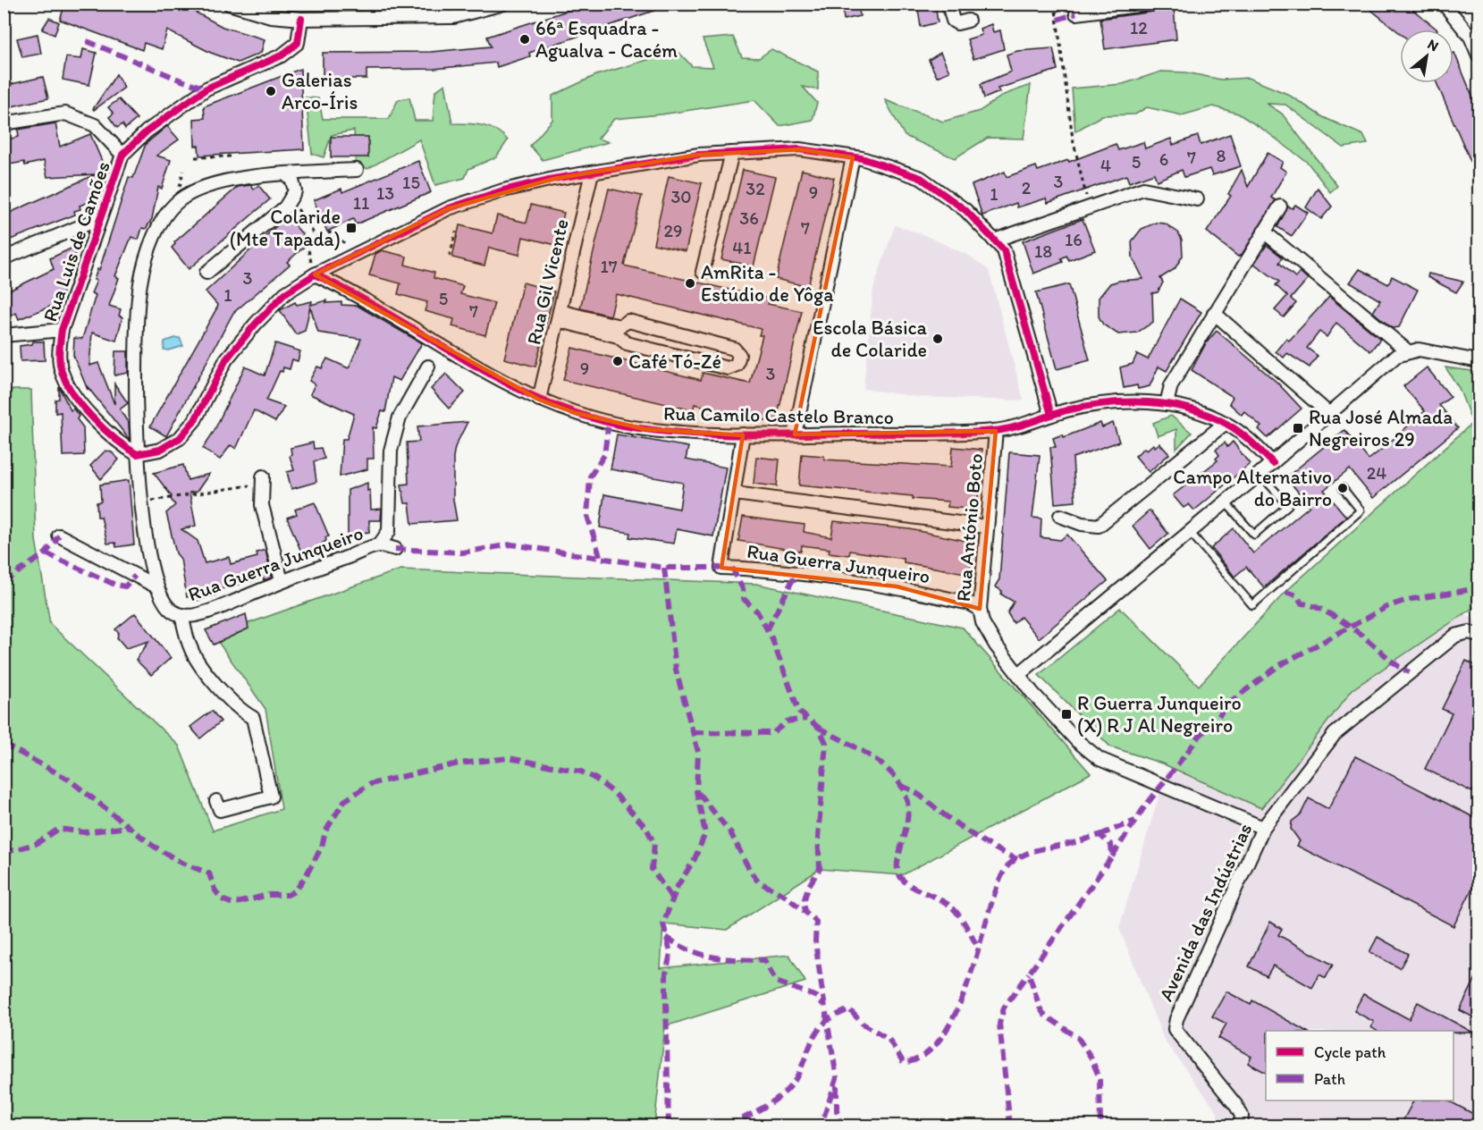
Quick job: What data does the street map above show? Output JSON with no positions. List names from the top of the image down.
{
  "streets": {
    "street": [
      "Rua Luis de Camões",
      "Rua Gil Vicente",
      "Rua Camilo Castelo Branco",
      "Rua António Boto",
      "Rua Guerra Junqueiro",
      "Avenida das Indústrias"
    ]
  },
  "crossings": [
    ["Rua Luis de Camões", "Rua Guerra Junqueiro"],
    ["Rua Gil Vicente", "Rua Camilo Castelo Branco"],
    ["Rua Camilo Castelo Branco", "Rua António Boto"],
    ["Rua António Boto", "Rua Guerra Junqueiro"],
    ["Rua António Boto", "Avenida das Indústrias"]
  ],
  "places": {
    "other": [
      "66ª Esquadra - Agualva - Cacém",
      "Galerias Arco-Íris",
      "AmRita - Estúdio de Yôga",
      "Escola Básica de Colaride",
      "Café Tó-Zé",
      "Campo Alternativo do Bairro"
    ],
    "transit": ["Colaride (Mte Tapada)", "Rua José Almada Negreiros 29", "R Guerra Junqueiro (X) R J Al Negreiro"]
  },
  "house_numbers": [
    "12",
    "8",
    "7",
    "6",
    "5",
    "4",
    "3",
    "15",
    "2",
    "32",
    "9",
    "13",
    "1",
    "30",
    "11",
    "36",
    "7",
    "29",
    "16",
    "41",
    "18",
    "17",
    "3",
    "1",
    "5",
    "7",
    "9",
    "3",
    "24"
  ],
  "legend": ["Cycle path", "Path"],
  "north": "top right"
}
